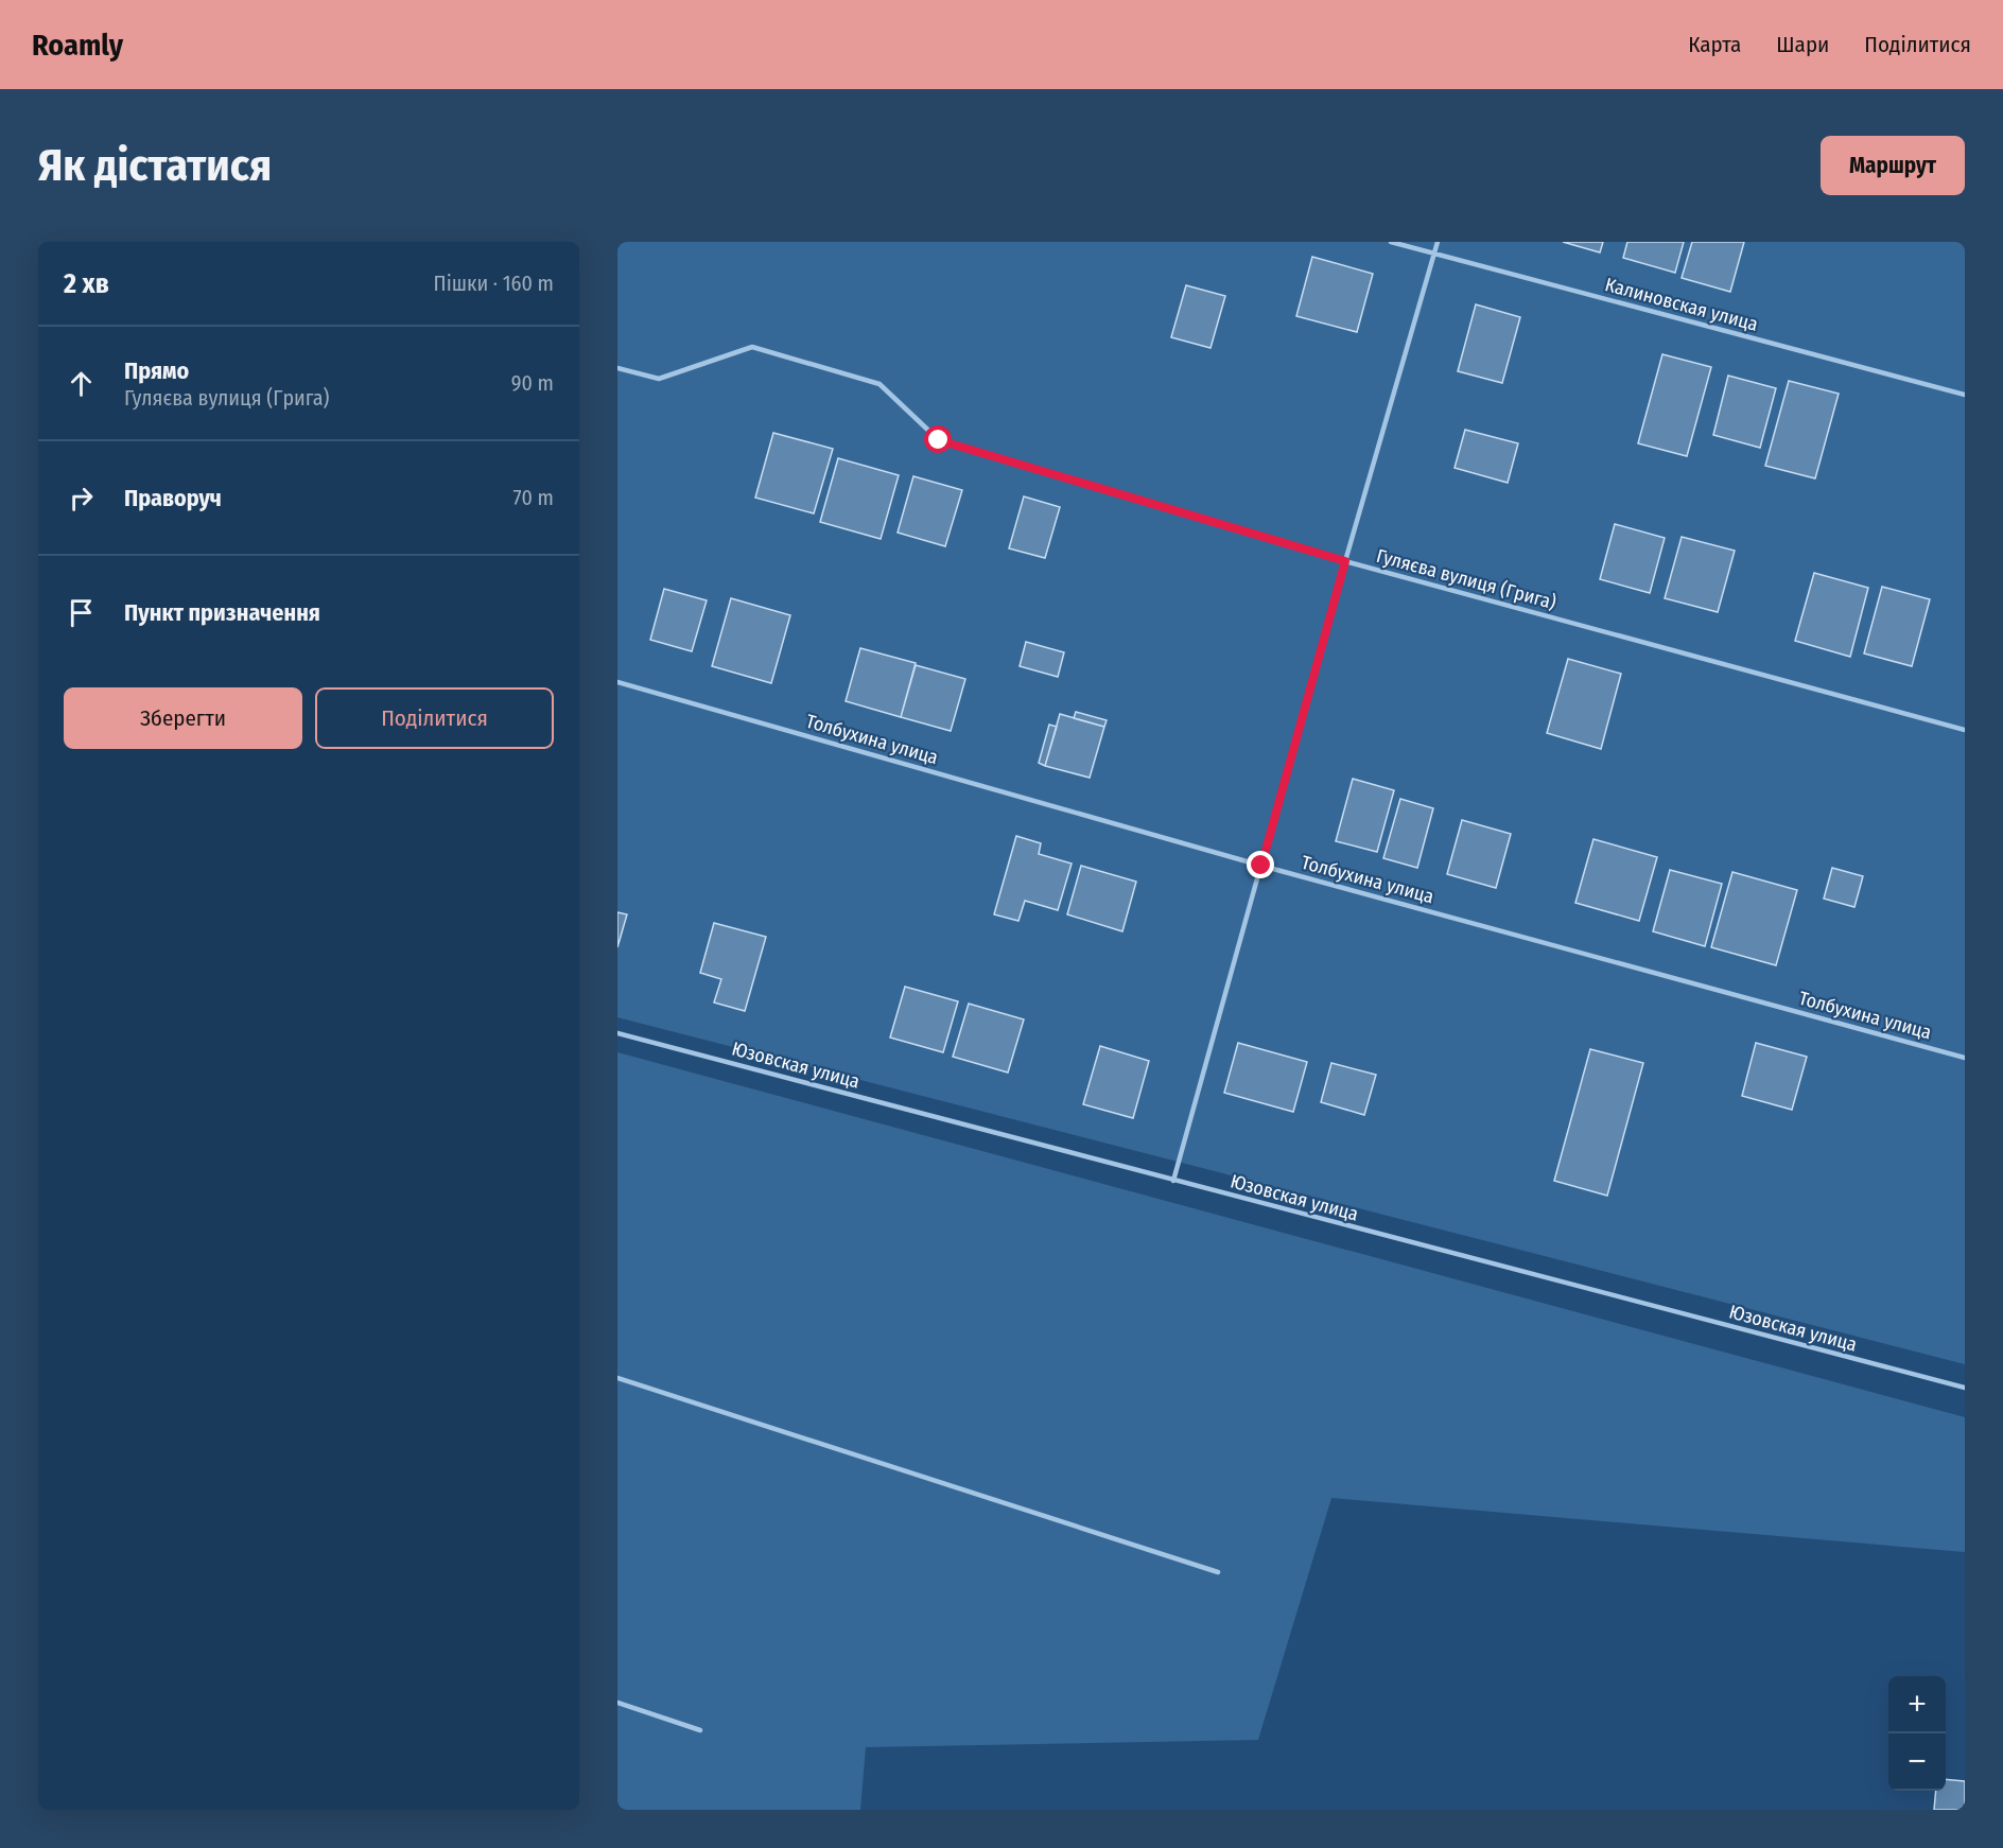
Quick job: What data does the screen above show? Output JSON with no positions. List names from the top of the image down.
{
  "streets": {
    "lane": [
      "Калиновская улица",
      "Гуляєва вулиця (Грига)",
      "Толбухина улица",
      "Юзовская улица"
    ]
  },
  "page": {
    "header": "Roamly",
    "nav": ["Карта", "Шари", "Поділитися"],
    "buttons": [
      "Маршрут",
      ["Зберегти", "Поділитися"]
    ],
    "title": "Як дістатися",
    "heading": ["2 хв", "Пішки · 160 m"],
    "list": [
      ["Прямо", "Гуляєва вулиця (Грига)", "90 m"],
      ["Праворуч", "70 m"],
      "Пункт призначення"
    ],
    "map_buttons": ["+", "−"]
  }
}
